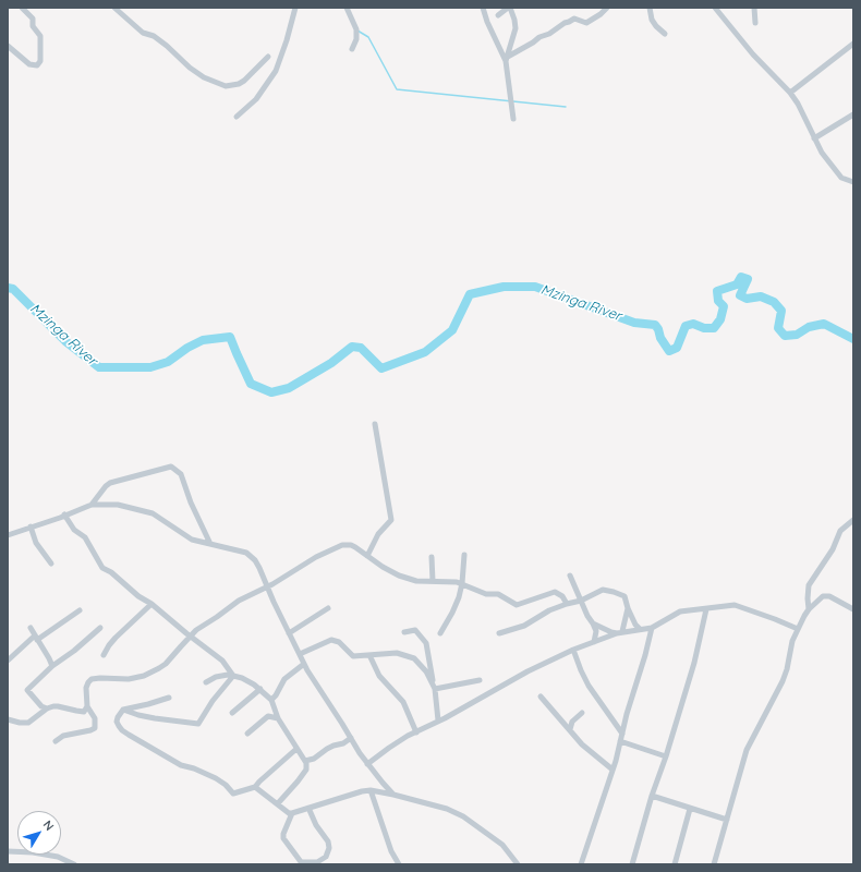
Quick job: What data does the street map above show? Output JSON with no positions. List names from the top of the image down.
{
  "water": ["Mzinga River"],
  "north": "top right"
}
